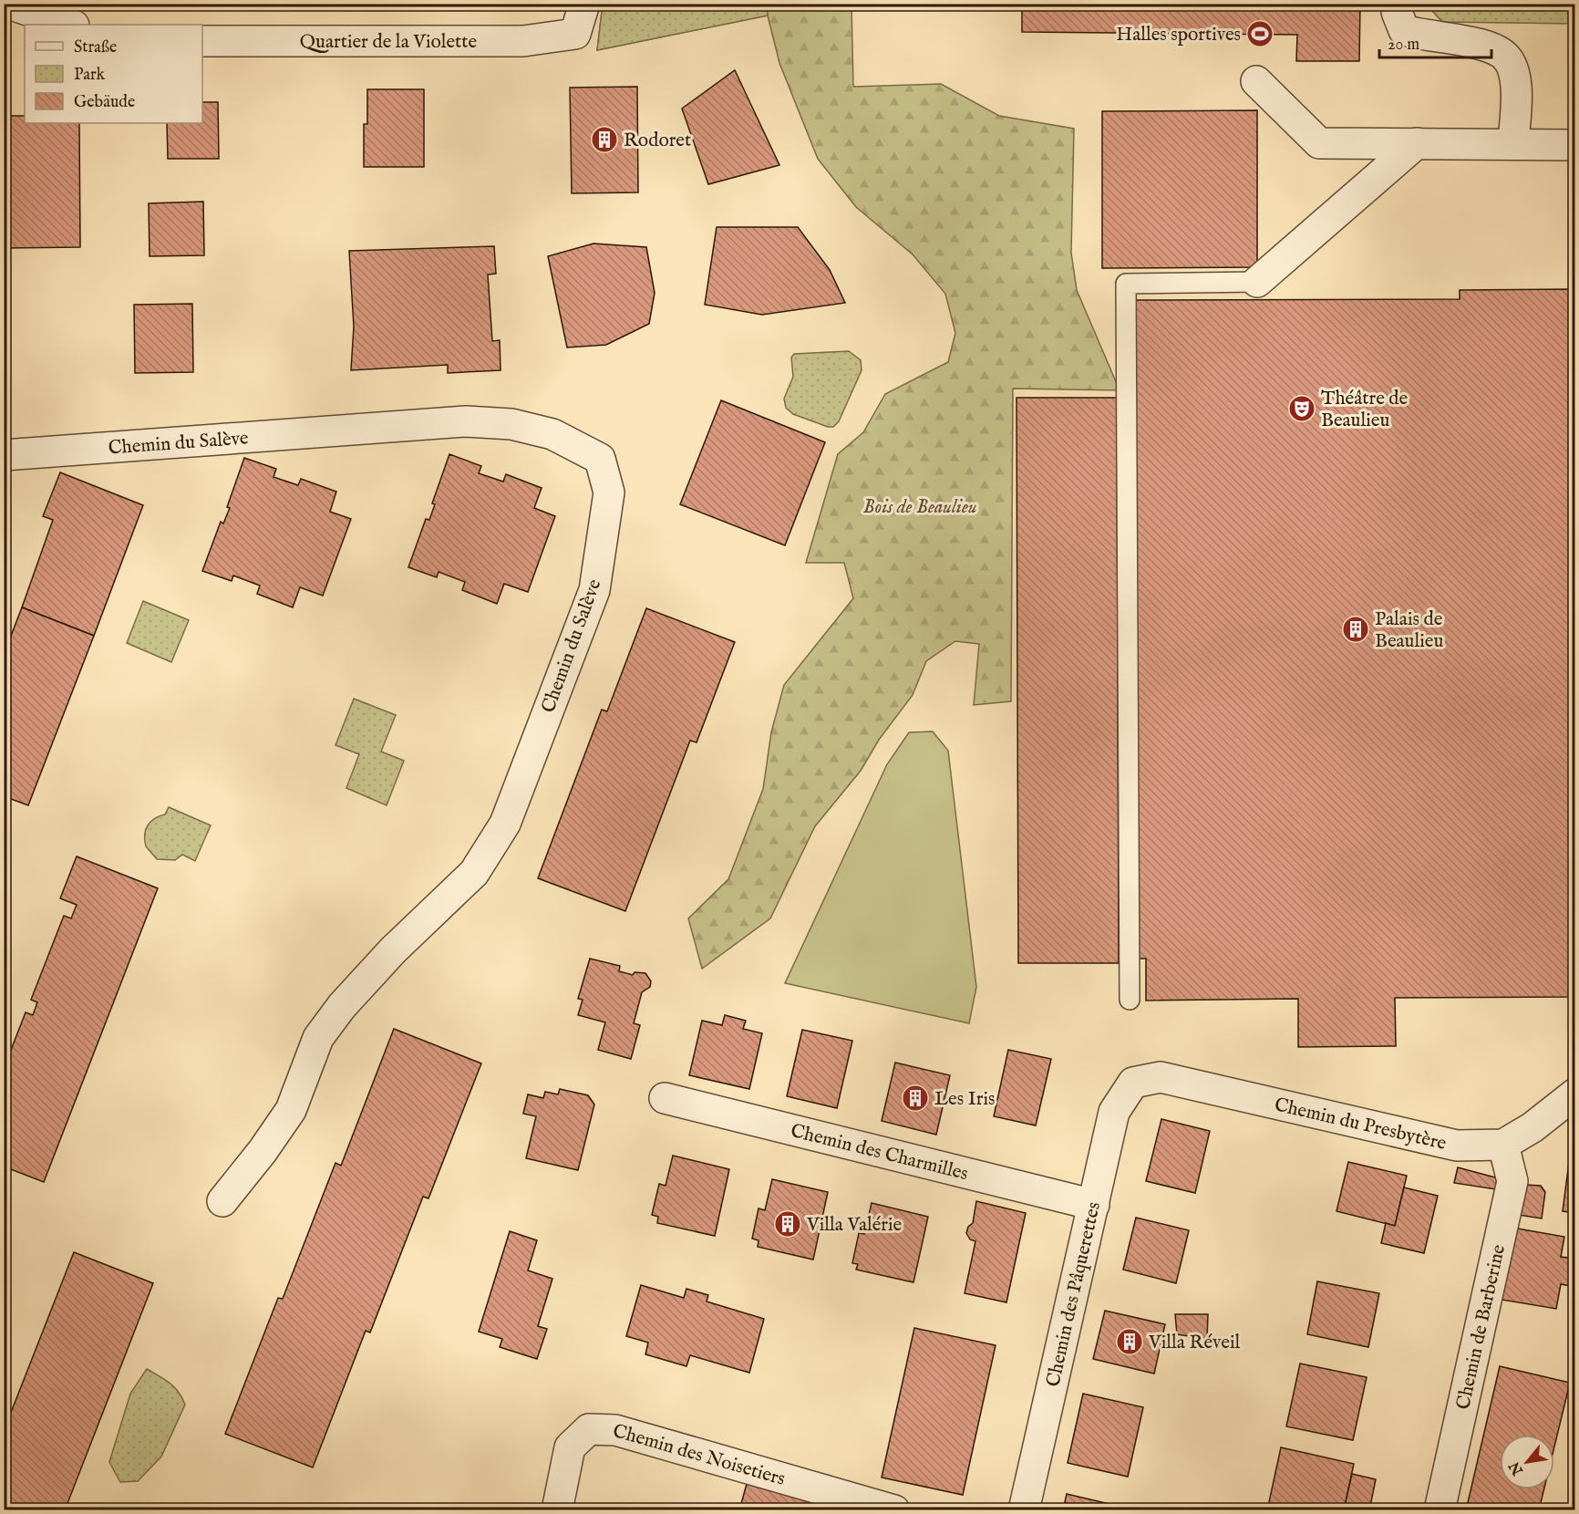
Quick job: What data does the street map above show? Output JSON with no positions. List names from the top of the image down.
{
  "streets": {
    "street": [
      "Quartier de la Violette",
      "Chemin du Salève",
      "Chemin du Presbytère",
      "Chemin des Charmilles",
      "Chemin des Pâquerettes",
      "Chemin de Barberine",
      "Chemin des Noisetiers"
    ]
  },
  "crossings": [
    ["Chemin du Presbytère", "Chemin des Pâquerettes"],
    ["Chemin du Presbytère", "Chemin de Barberine"],
    ["Chemin des Charmilles", "Chemin des Pâquerettes"]
  ],
  "parks": ["Bois de Beaulieu"],
  "places": {
    "sports": ["Halles sportives"],
    "building": [
      "Rodoret",
      "Palais de Beaulieu",
      "Les Iris",
      "Villa Valérie",
      "Villa Réveil"
    ],
    "theatre": ["Théâtre de Beaulieu"]
  },
  "legend": ["Straße", "Park", "Gebäude"],
  "scale_bar": "20 m",
  "north": "bottom left"
}
